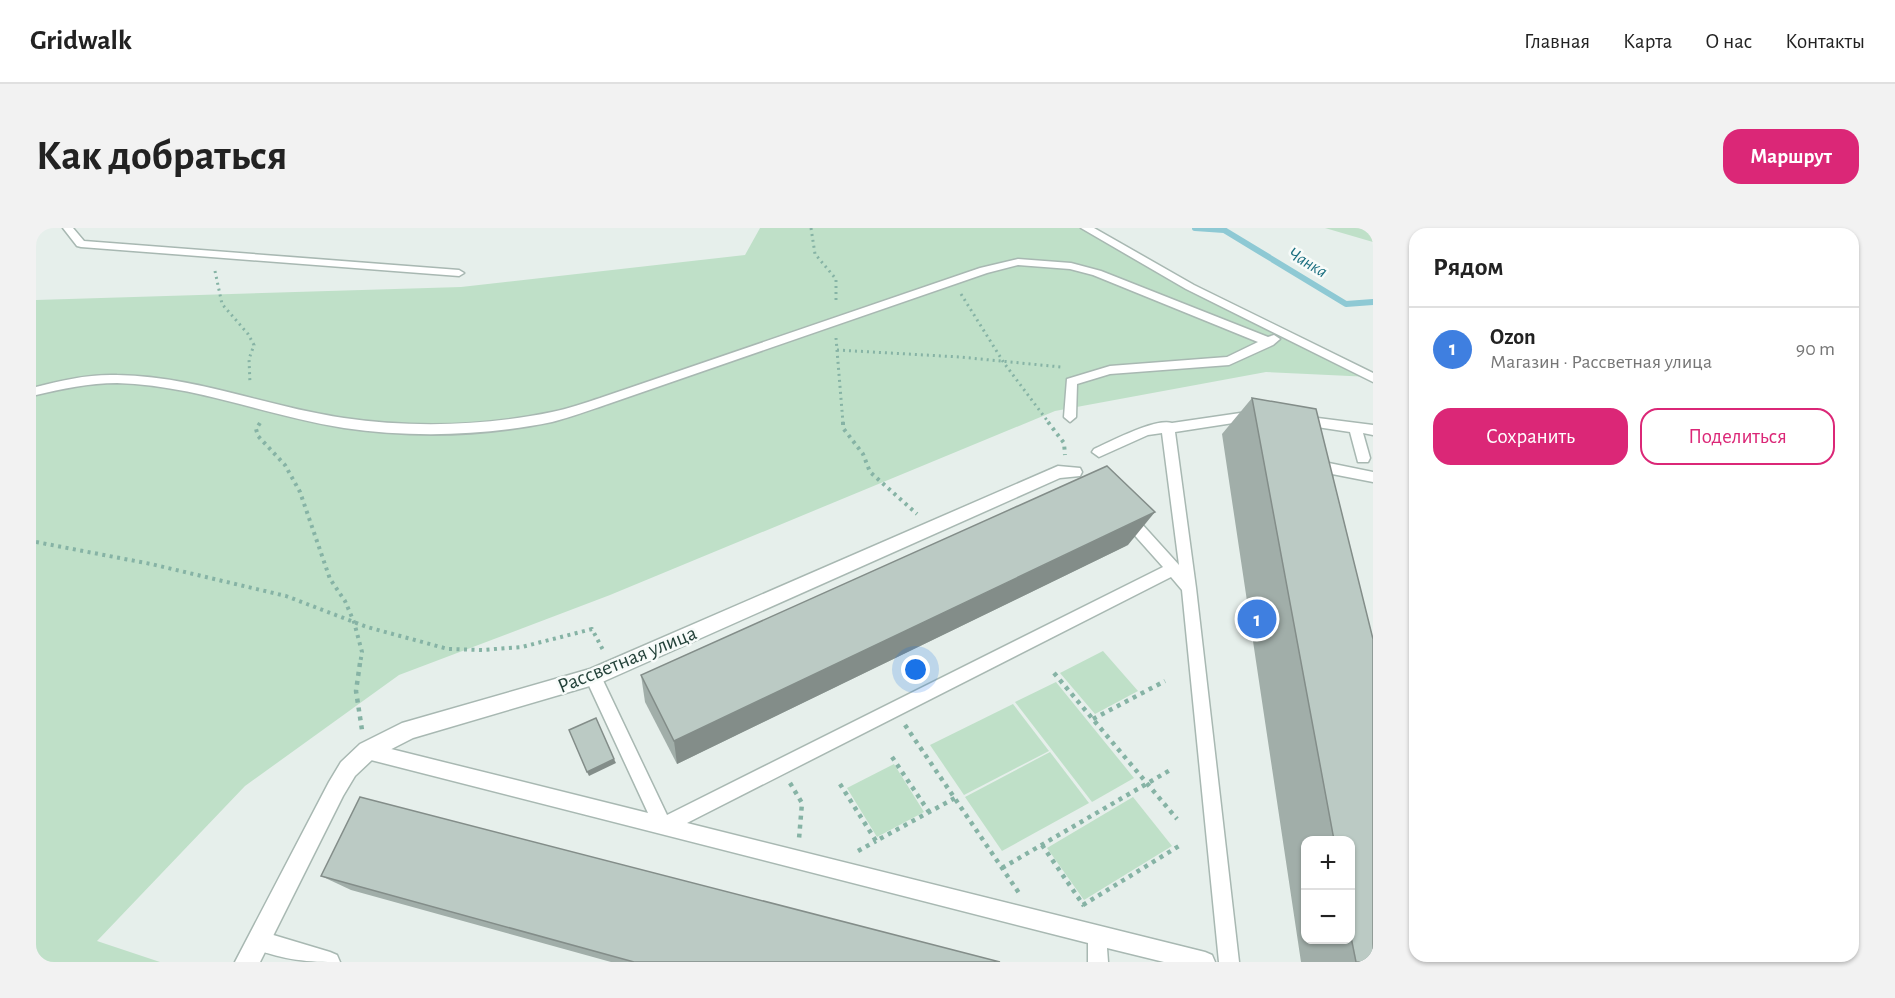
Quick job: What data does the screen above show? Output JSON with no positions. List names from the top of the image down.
{
  "streets": {
    "street": ["Рассветная улица"]
  },
  "water": ["Чанка"],
  "page": {
    "header": "Gridwalk",
    "nav": [
      "Главная",
      "Карта",
      "О нас",
      "Контакты"
    ],
    "buttons": [
      "Маршрут",
      ["Сохранить", "Поделиться"]
    ],
    "title": "Как добраться",
    "heading": "Рядом",
    "list": [
      {
        "mark": "1",
        "name": "Ozon",
        "note": "Магазин · Рассветная улица",
        "value": "90 m"
      }
    ],
    "pins": "1",
    "map_buttons": ["+", "−"]
  }
}
